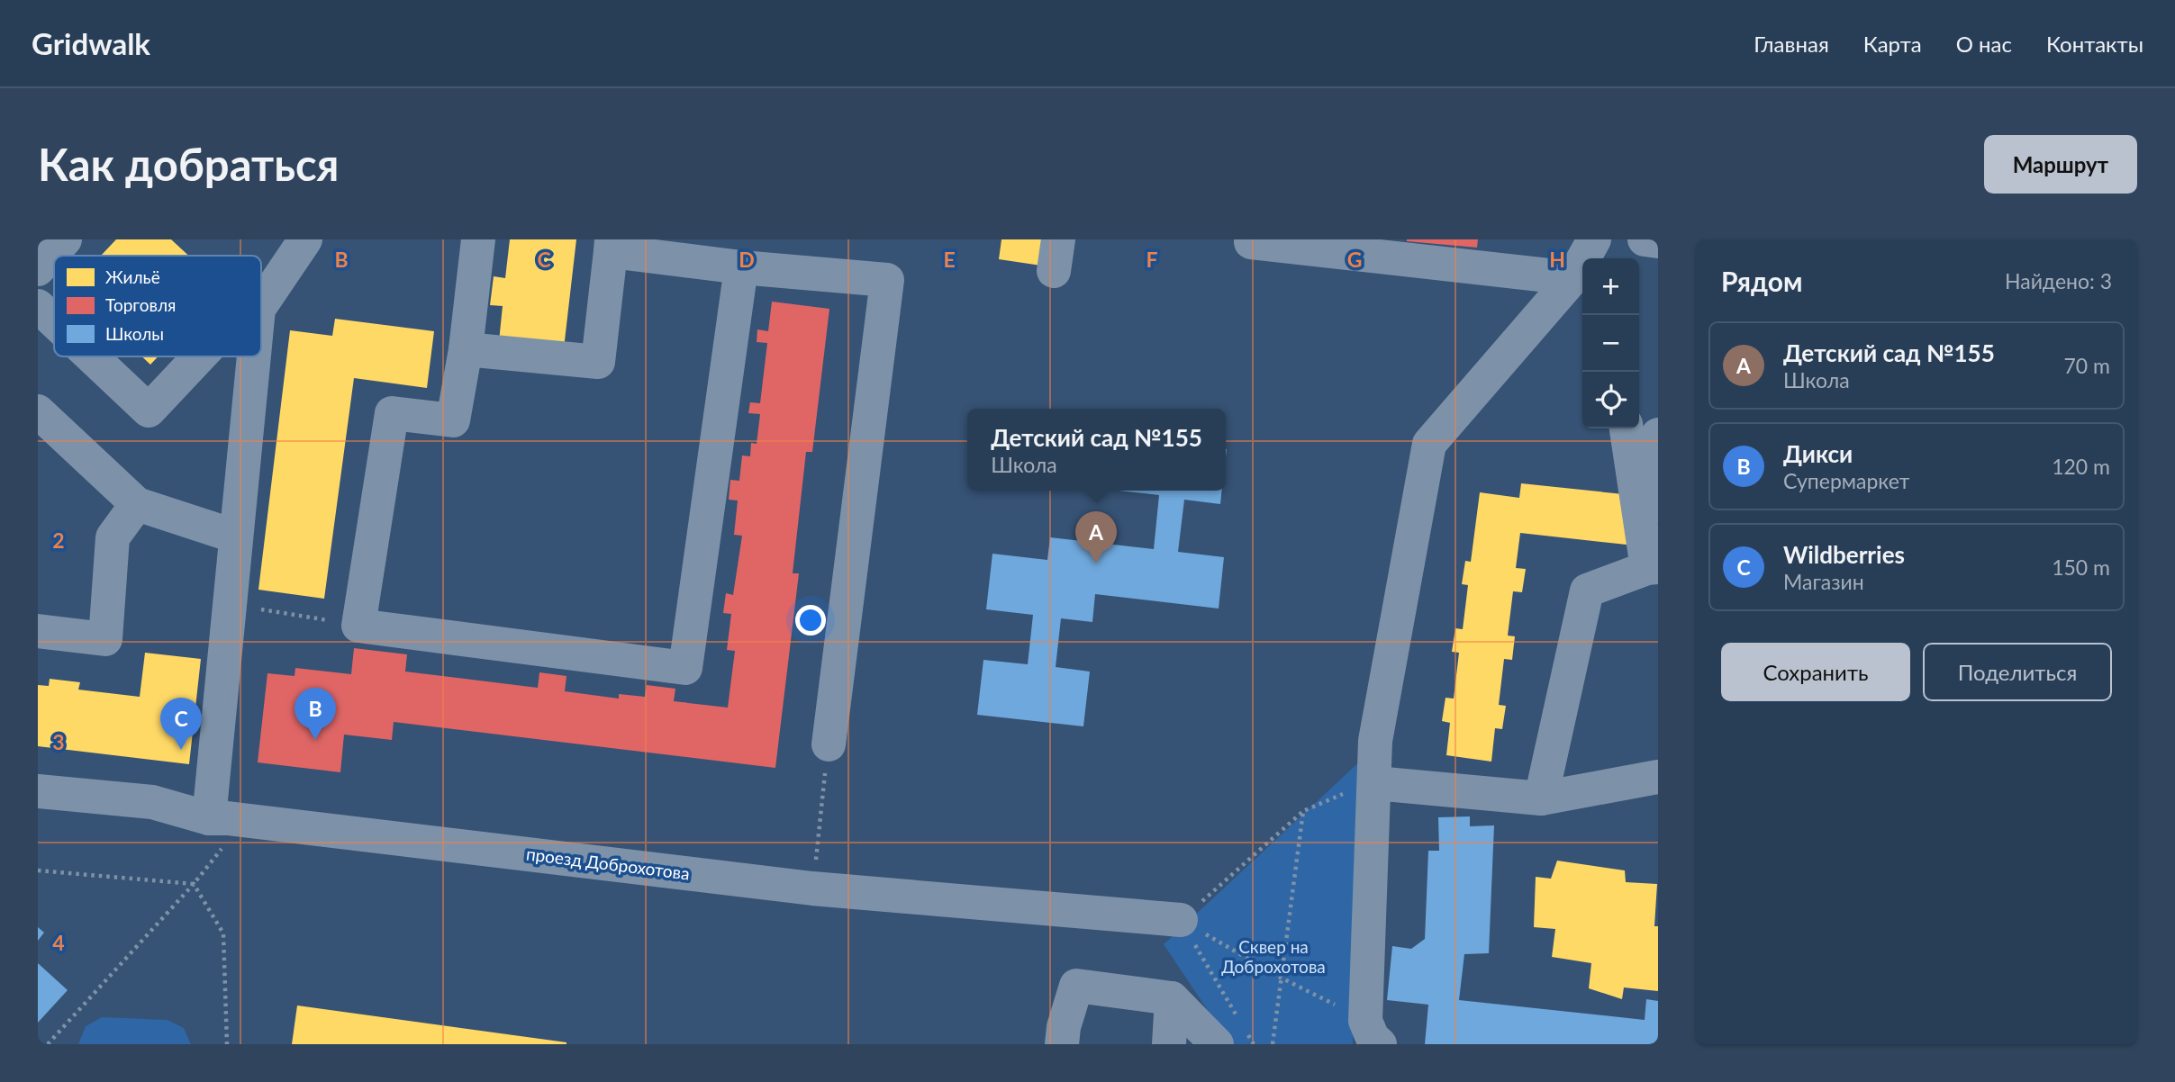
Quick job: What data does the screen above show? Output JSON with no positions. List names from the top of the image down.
{
  "streets": {
    "street": ["проезд Доброхотова"]
  },
  "parks": ["Сквер на Доброхотова"],
  "legend": ["Жильё", "Торговля", "Школы"],
  "page": {
    "header": "Gridwalk",
    "nav": [
      "Главная",
      "Карта",
      "О нас",
      "Контакты"
    ],
    "buttons": [
      "Маршрут",
      ["Сохранить", "Поделиться"]
    ],
    "title": "Как добраться",
    "heading": ["Рядом", "Найдено: 3"],
    "map_buttons": ["+", "−"],
    "list": [
      {
        "mark": "A",
        "name": "Детский сад №155",
        "note": "Школа",
        "value": "70 m"
      },
      {
        "mark": "B",
        "name": "Дикси",
        "note": "Супермаркет",
        "value": "120 m"
      },
      {
        "mark": "C",
        "name": "Wildberries",
        "note": "Магазин",
        "value": "150 m"
      }
    ],
    "popup": ["Детский сад №155", "Школа"],
    "pins": ["A", "B", "C"]
  },
  "grid": {
    "columns": [
      "B",
      "C",
      "D",
      "E",
      "F",
      "G",
      "H"
    ],
    "rows": ["2", "3", "4"]
  }
}
